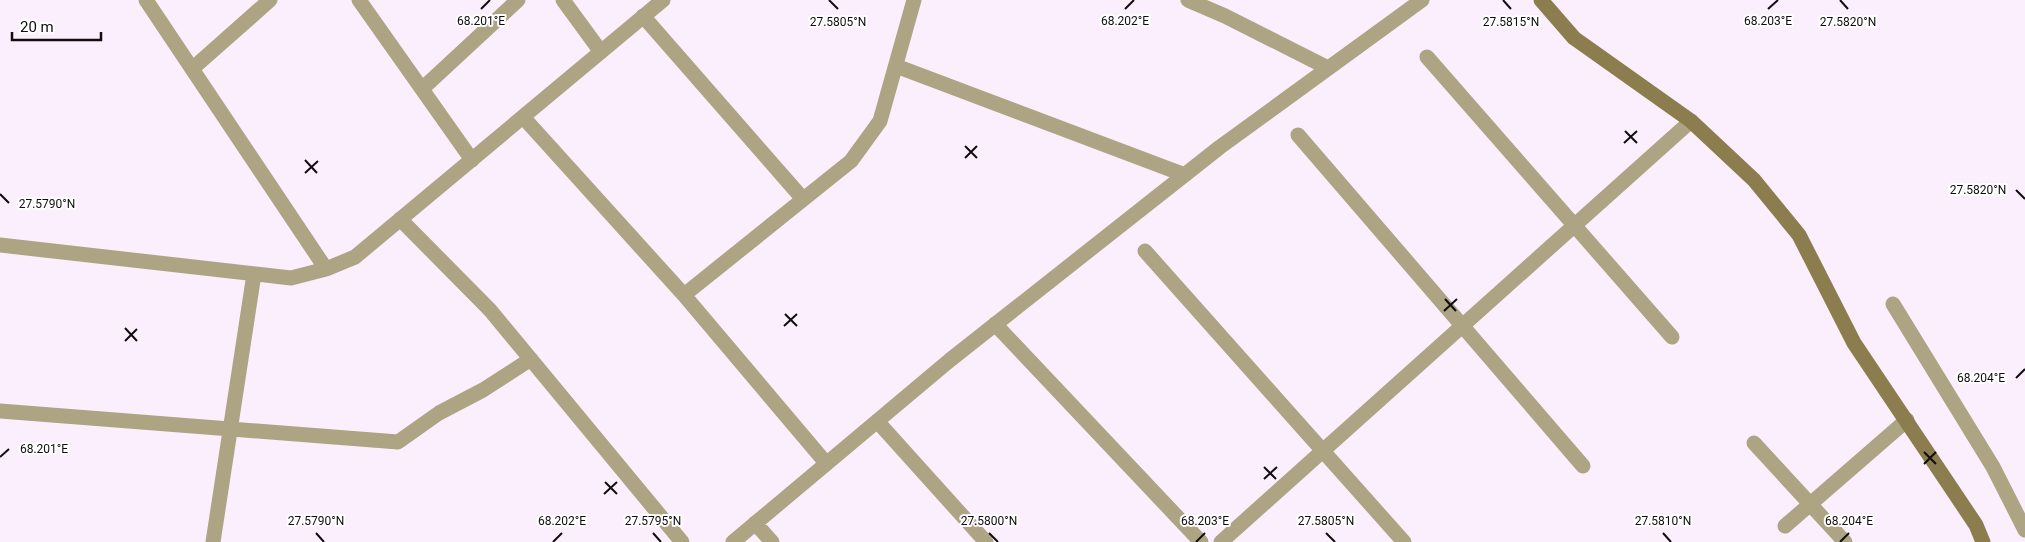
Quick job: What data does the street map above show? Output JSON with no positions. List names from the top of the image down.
{
  "scale_bar": "20 m",
  "coordinates": [
    "68.201°E",
    "68.202°E",
    "68.203°E",
    "27.5815°N",
    "27.5820°N",
    "27.5805°N",
    "27.5790°N",
    "68.204°E",
    "27.5795°N",
    "27.5800°N",
    "27.5810°N"
  ]
}
